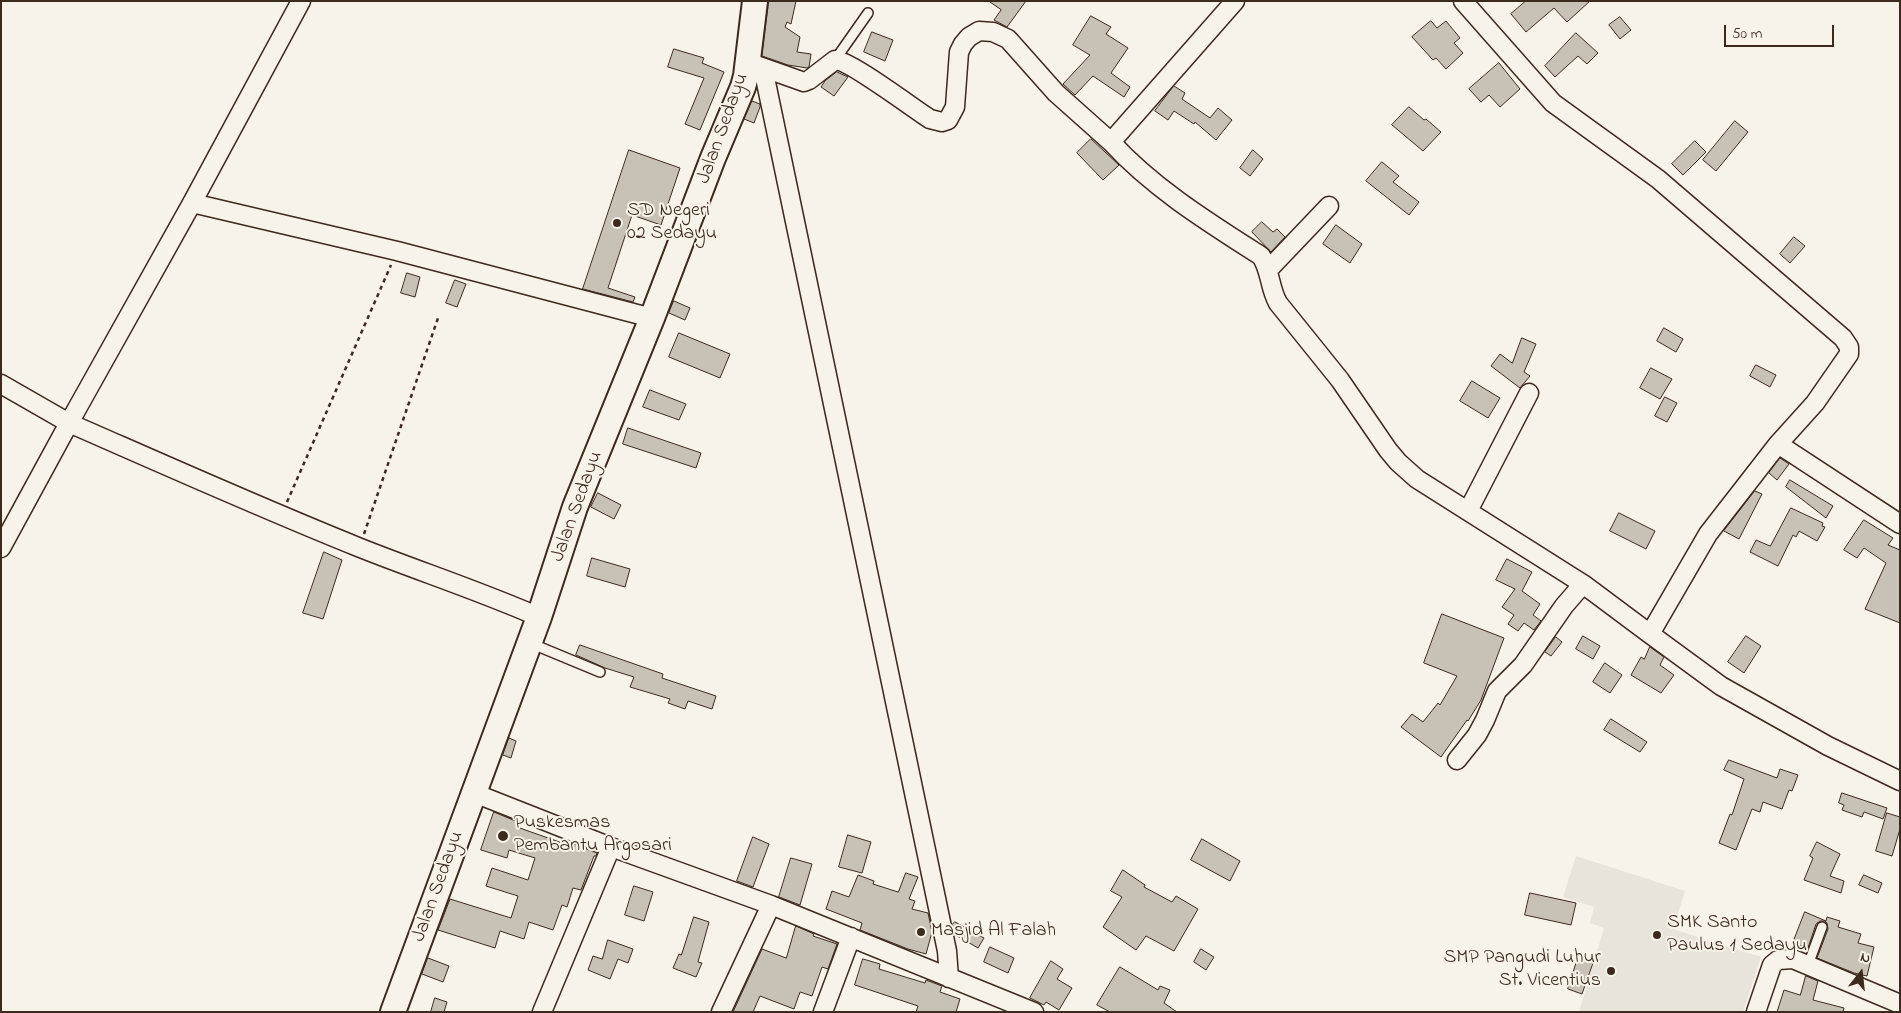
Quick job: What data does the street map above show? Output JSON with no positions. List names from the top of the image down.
{
  "streets": {
    "street": ["Jalan Sedayu"]
  },
  "places": [
    "SD Negeri 02 Sedayu",
    "Puskesmas Pembantu Argosari",
    "Masjid Al Falah",
    "SMK Santo Paulus 1 Sedayu",
    "SMP Pangudi Luhur St. Vicentius"
  ],
  "scale_bar": "50 m",
  "north": "top"
}
